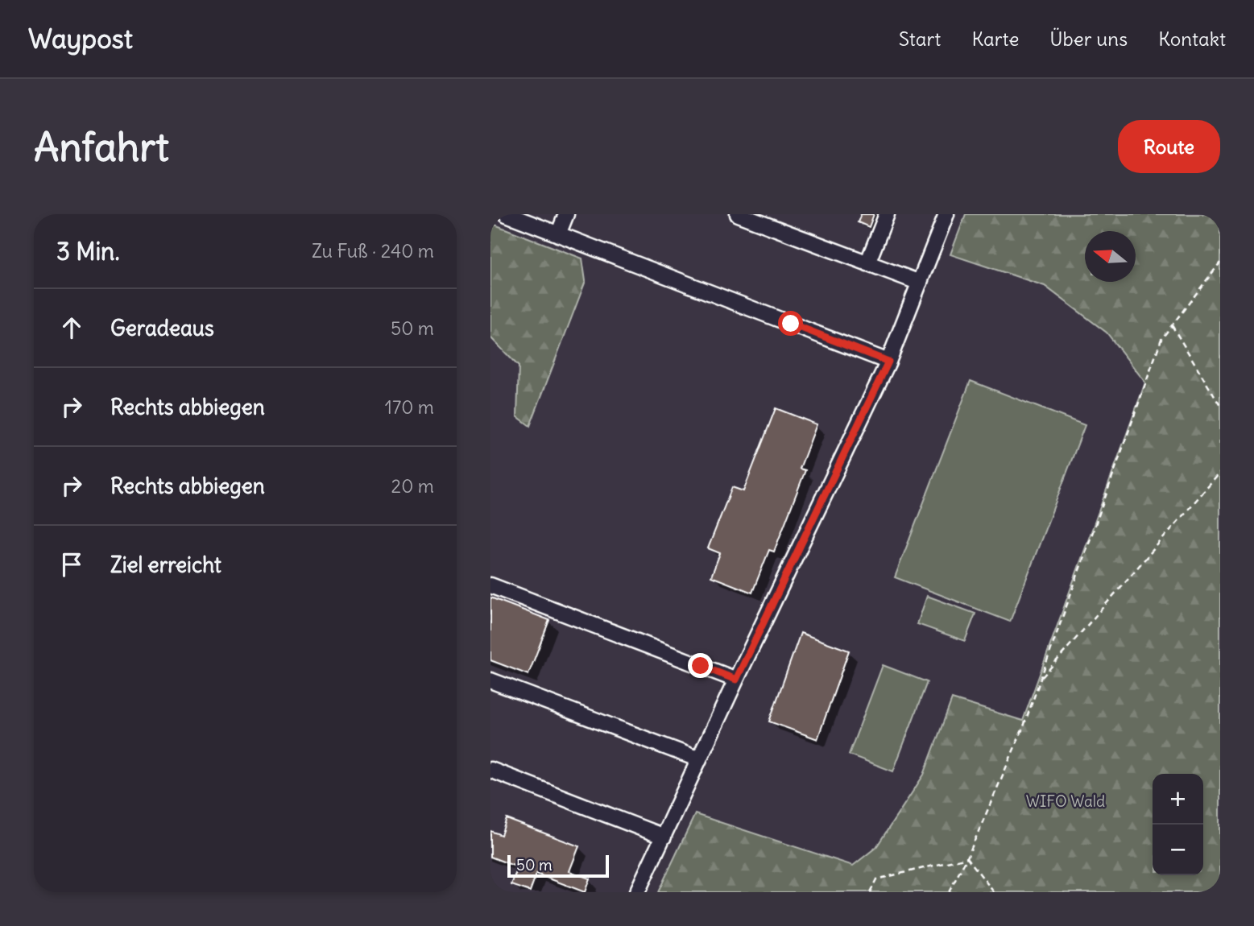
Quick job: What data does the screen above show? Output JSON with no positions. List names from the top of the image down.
{
  "parks": ["WIFO Wald"],
  "scale_bar": "50 m",
  "north": "left",
  "page": {
    "header": "Waypost",
    "nav": [
      "Start",
      "Karte",
      "Über uns",
      "Kontakt"
    ],
    "buttons": "Route",
    "title": "Anfahrt",
    "heading": ["3 Min.", "Zu Fuß · 240 m"],
    "list": [
      ["Geradeaus", "50 m"],
      ["Rechts abbiegen", "170 m"],
      ["Rechts abbiegen", "20 m"],
      "Ziel erreicht"
    ],
    "map_buttons": ["+", "−"],
    "scale": "50 m"
  }
}
